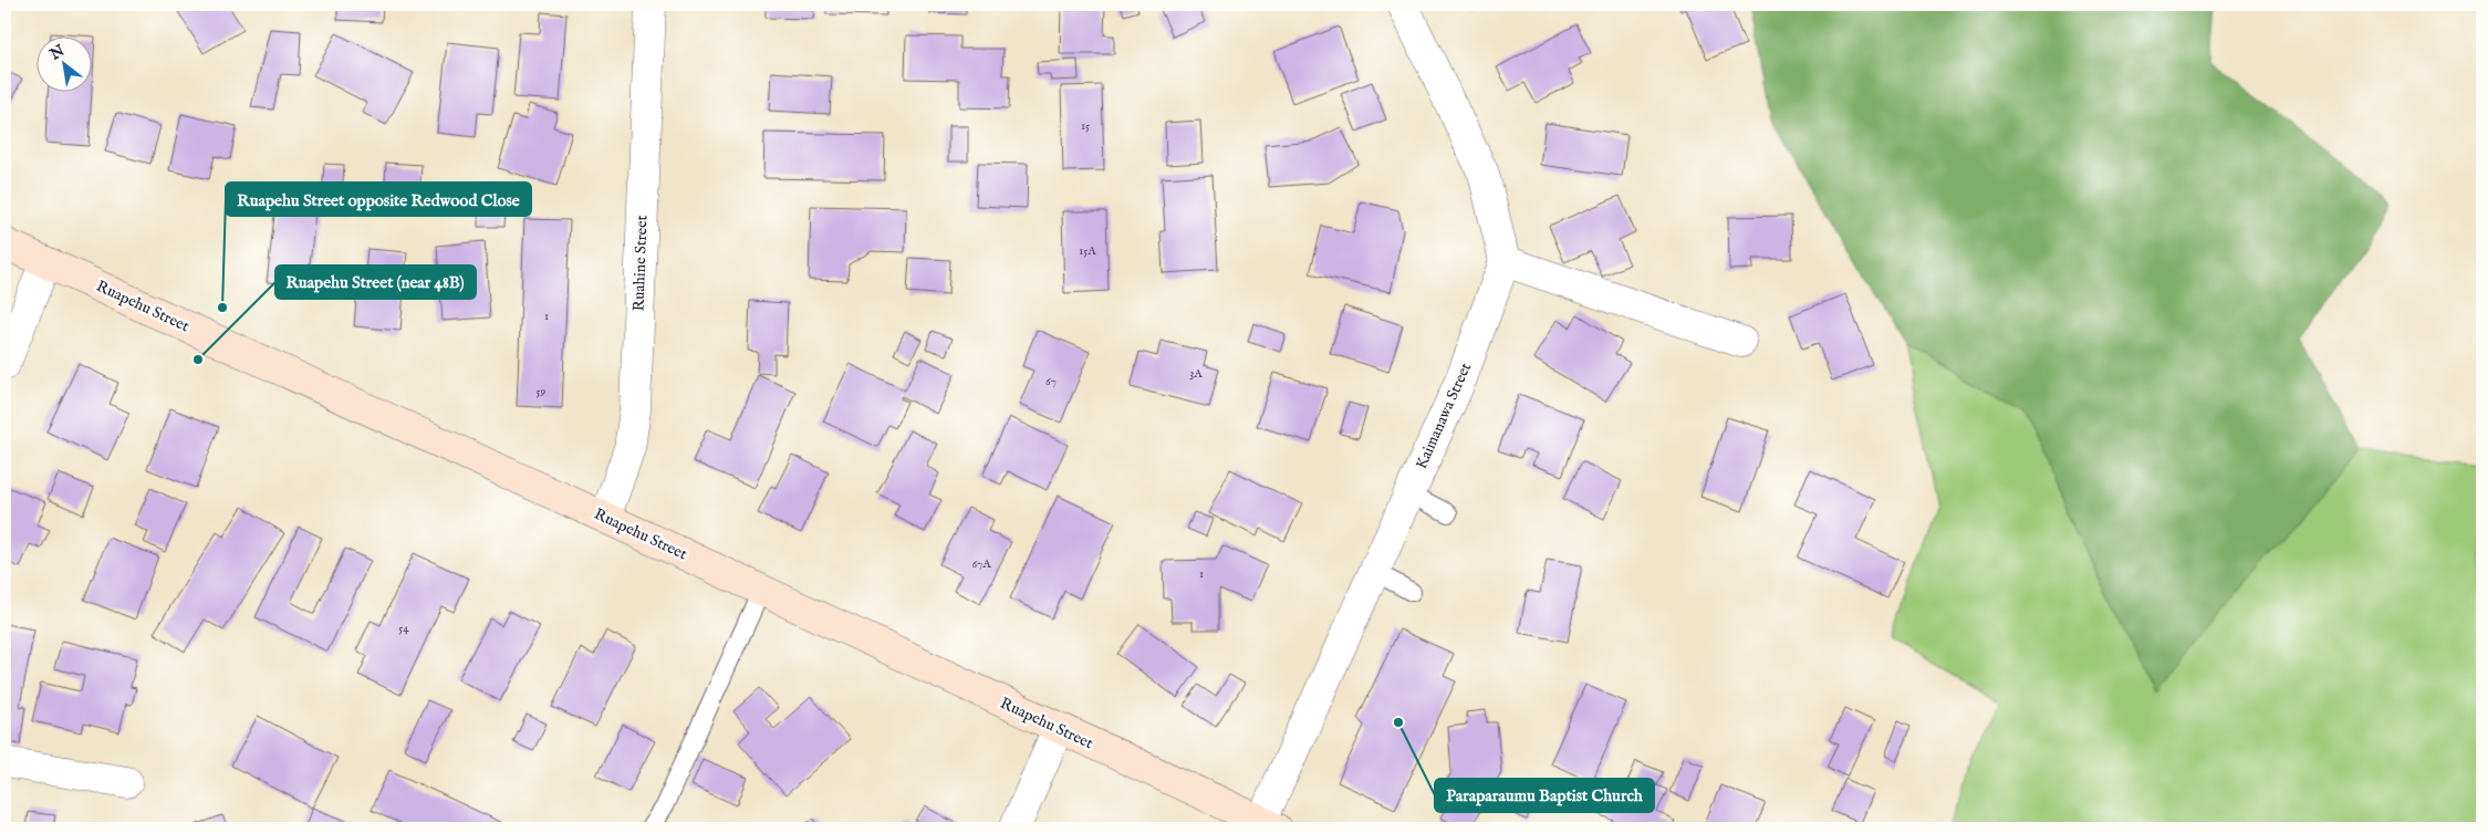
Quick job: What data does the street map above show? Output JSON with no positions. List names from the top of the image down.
{
  "streets": {
    "street": ["Ruahine Street", "Ruapehu Street", "Kaimanawa Street"]
  },
  "crossings": [
    ["Ruahine Street", "Ruapehu Street"],
    ["Ruapehu Street", "Kaimanawa Street"]
  ],
  "places": ["Ruapehu Street opposite Redwood Close", "Ruapehu Street (near 48B)", "Paraparaumu Baptist Church"],
  "house_numbers": [
    "15",
    "15A",
    "1",
    "3A",
    "67",
    "59",
    "67A",
    "1",
    "54"
  ],
  "north": "top left"
}
